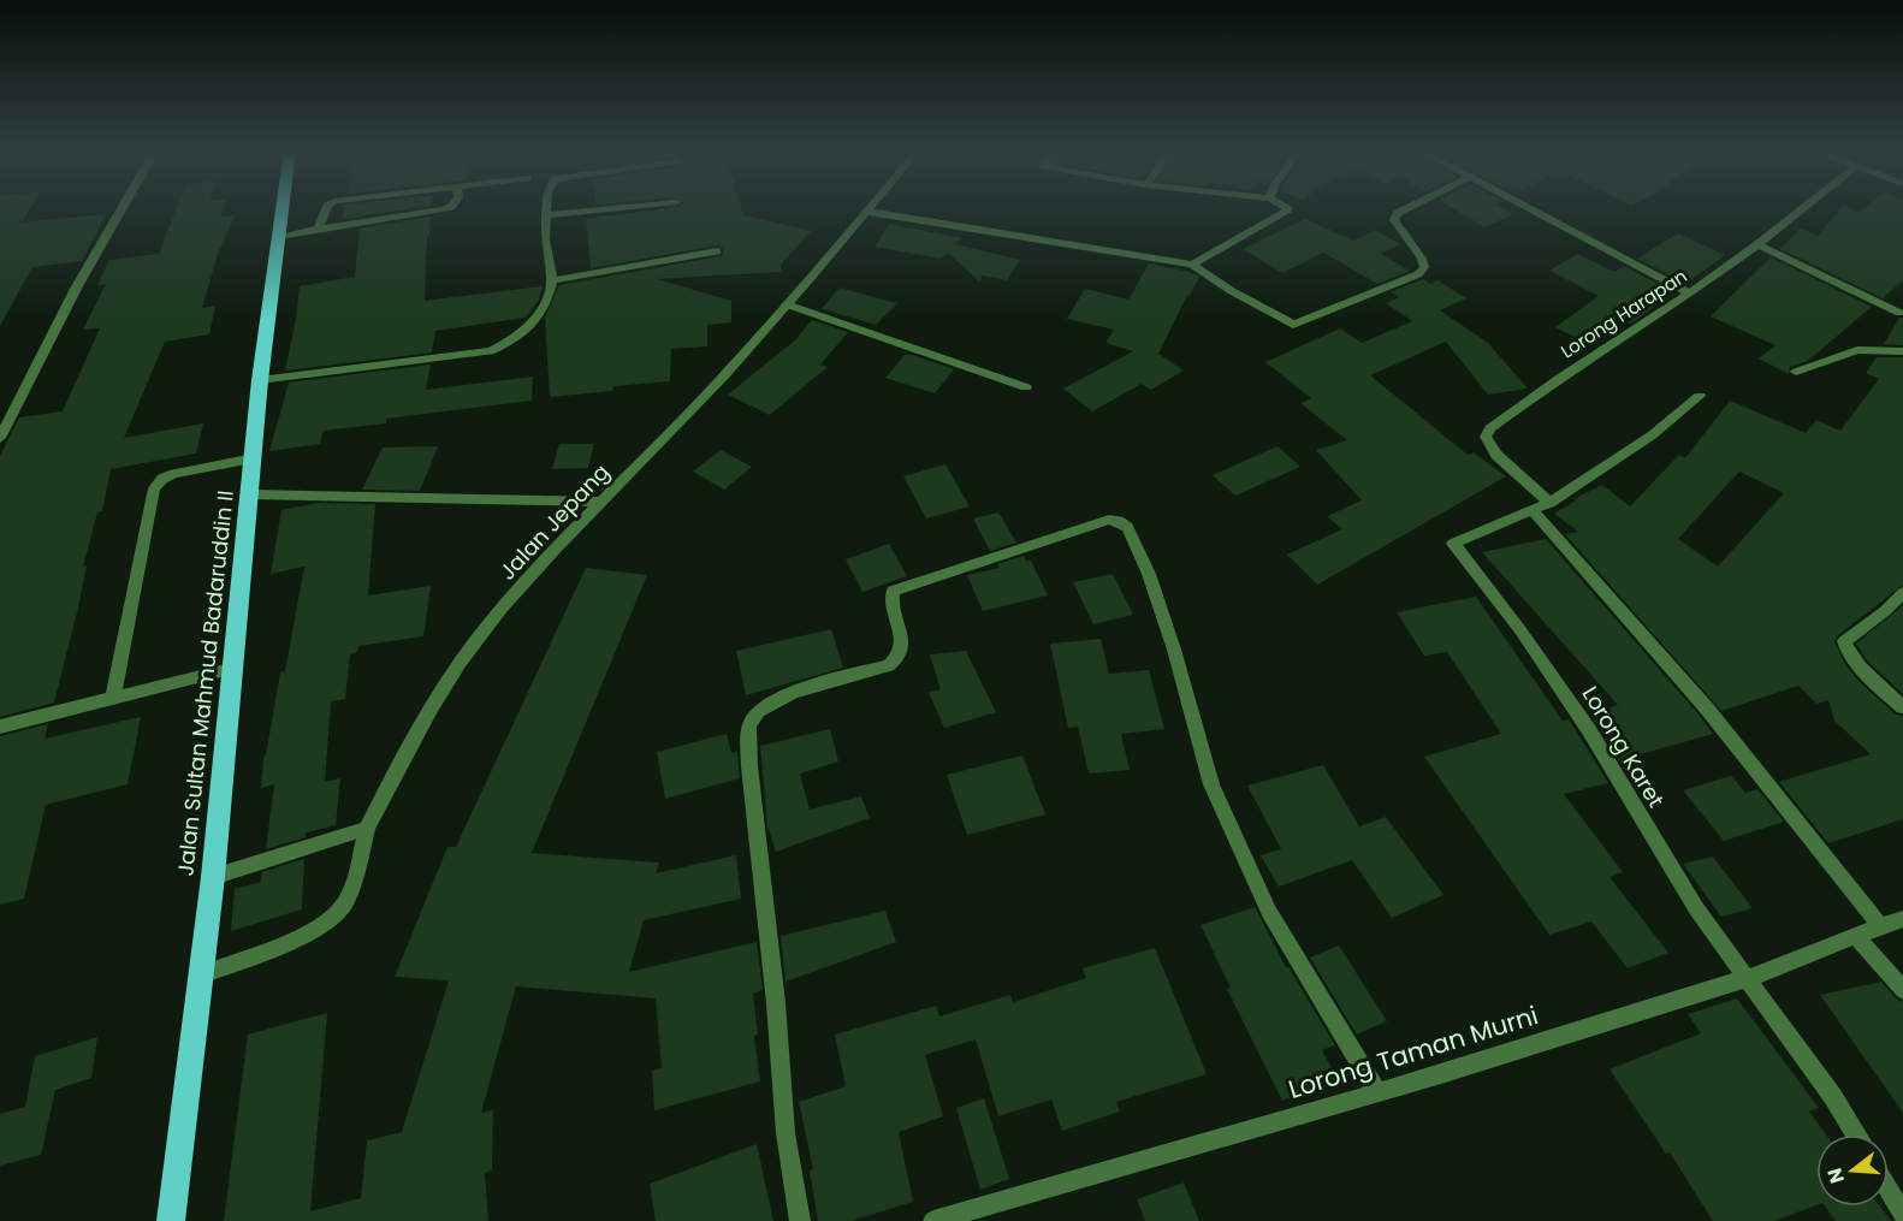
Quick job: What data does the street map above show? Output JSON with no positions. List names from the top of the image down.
{
  "streets": {
    "highway": ["Jalan Sultan Mahmud Badaruddin II"],
    "street": [
      "Lorong Harapan",
      "Jalan Jepang",
      "Lorong Karet",
      "Lorong Taman Murni"
    ]
  },
  "crossings": [
    ["Jalan Jepang", "Jalan Sultan Mahmud Badaruddin II"],
    ["Lorong Karet", "Lorong Taman Murni"]
  ],
  "north": "left"
}
